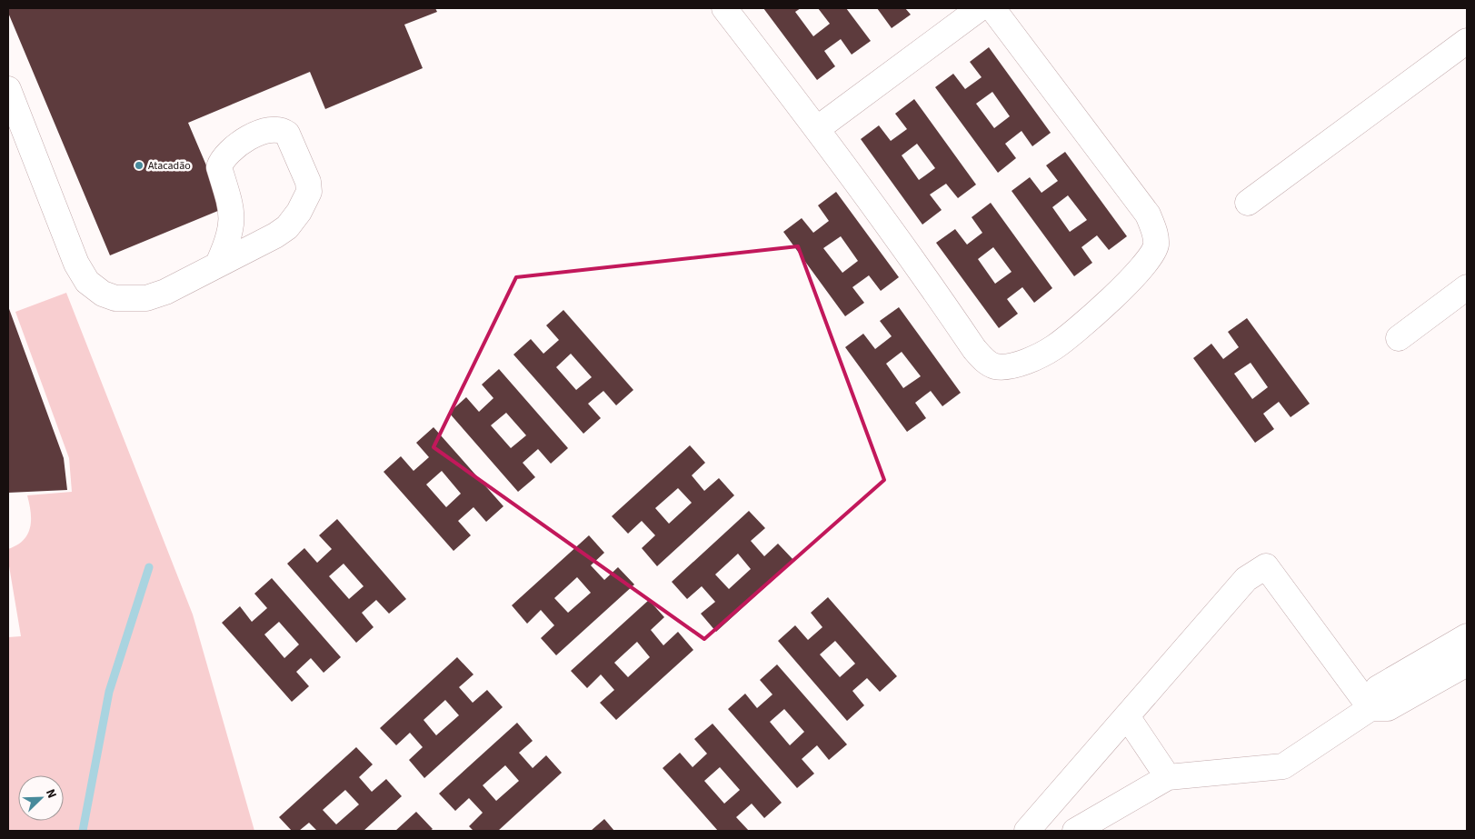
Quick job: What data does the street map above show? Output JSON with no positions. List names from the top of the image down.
{
  "places": ["Atacadão"],
  "north": "top right"
}
